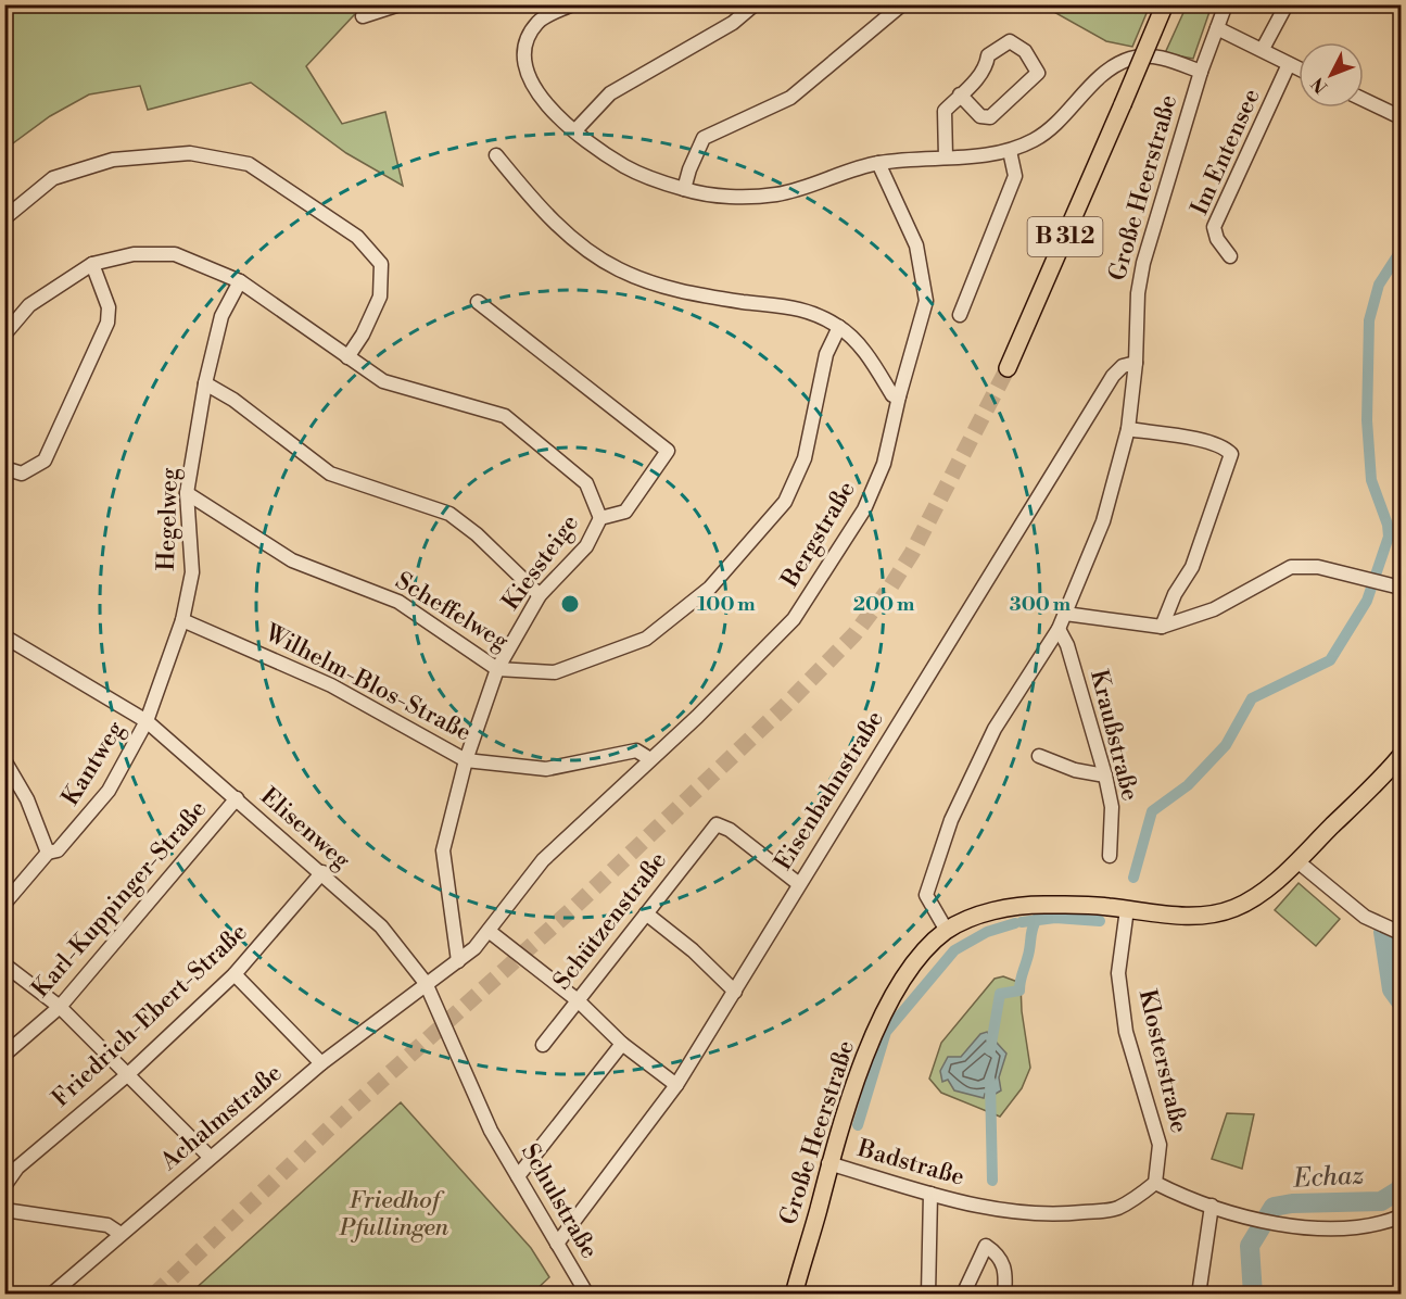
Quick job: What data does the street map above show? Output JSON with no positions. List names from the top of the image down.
{
  "streets": {
    "main road": ["Große Heerstraße", "B 312"],
    "street": [
      "Im Entensee",
      "Hegelweg",
      "Bergstraße",
      "Kiessteige",
      "Scheffelweg",
      "Wilhelm-Blos-Straße",
      "Kraußstraße",
      "Kantweg",
      "Eisenbahnstraße",
      "Elisenweg",
      "Karl-Kuppinger-Straße",
      "Schützenstraße",
      "Friedrich-Ebert-Straße",
      "Klosterstraße",
      "Achalmstraße",
      "Badstraße",
      "Schulstraße"
    ]
  },
  "crossings": [
    ["Große Heerstraße", "Kraußstraße"],
    ["Große Heerstraße", "Eisenbahnstraße"],
    ["Große Heerstraße", "Klosterstraße"],
    ["Große Heerstraße", "Badstraße"],
    ["Hegelweg", "Scheffelweg"],
    ["Hegelweg", "Wilhelm-Blos-Straße"],
    ["Hegelweg", "Kantweg"],
    ["Hegelweg", "Elisenweg"],
    ["Bergstraße", "Kiessteige"],
    ["Bergstraße", "Wilhelm-Blos-Straße"],
    ["Bergstraße", "Elisenweg"],
    ["Bergstraße", "Achalmstraße"],
    ["Kiessteige", "Scheffelweg"],
    ["Kiessteige", "Wilhelm-Blos-Straße"],
    ["Kantweg", "Elisenweg"],
    ["Eisenbahnstraße", "Schützenstraße"],
    ["Eisenbahnstraße", "Schulstraße"],
    ["Elisenweg", "Karl-Kuppinger-Straße"],
    ["Elisenweg", "Friedrich-Ebert-Straße"],
    ["Elisenweg", "Achalmstraße"],
    ["Elisenweg", "Schulstraße"],
    ["Klosterstraße", "Badstraße"]
  ],
  "water": ["Echaz"],
  "parks": ["Friedhof Pfullingen"],
  "north": "bottom left",
  "rings": ["100 m", "200 m", "300 m"]
}
